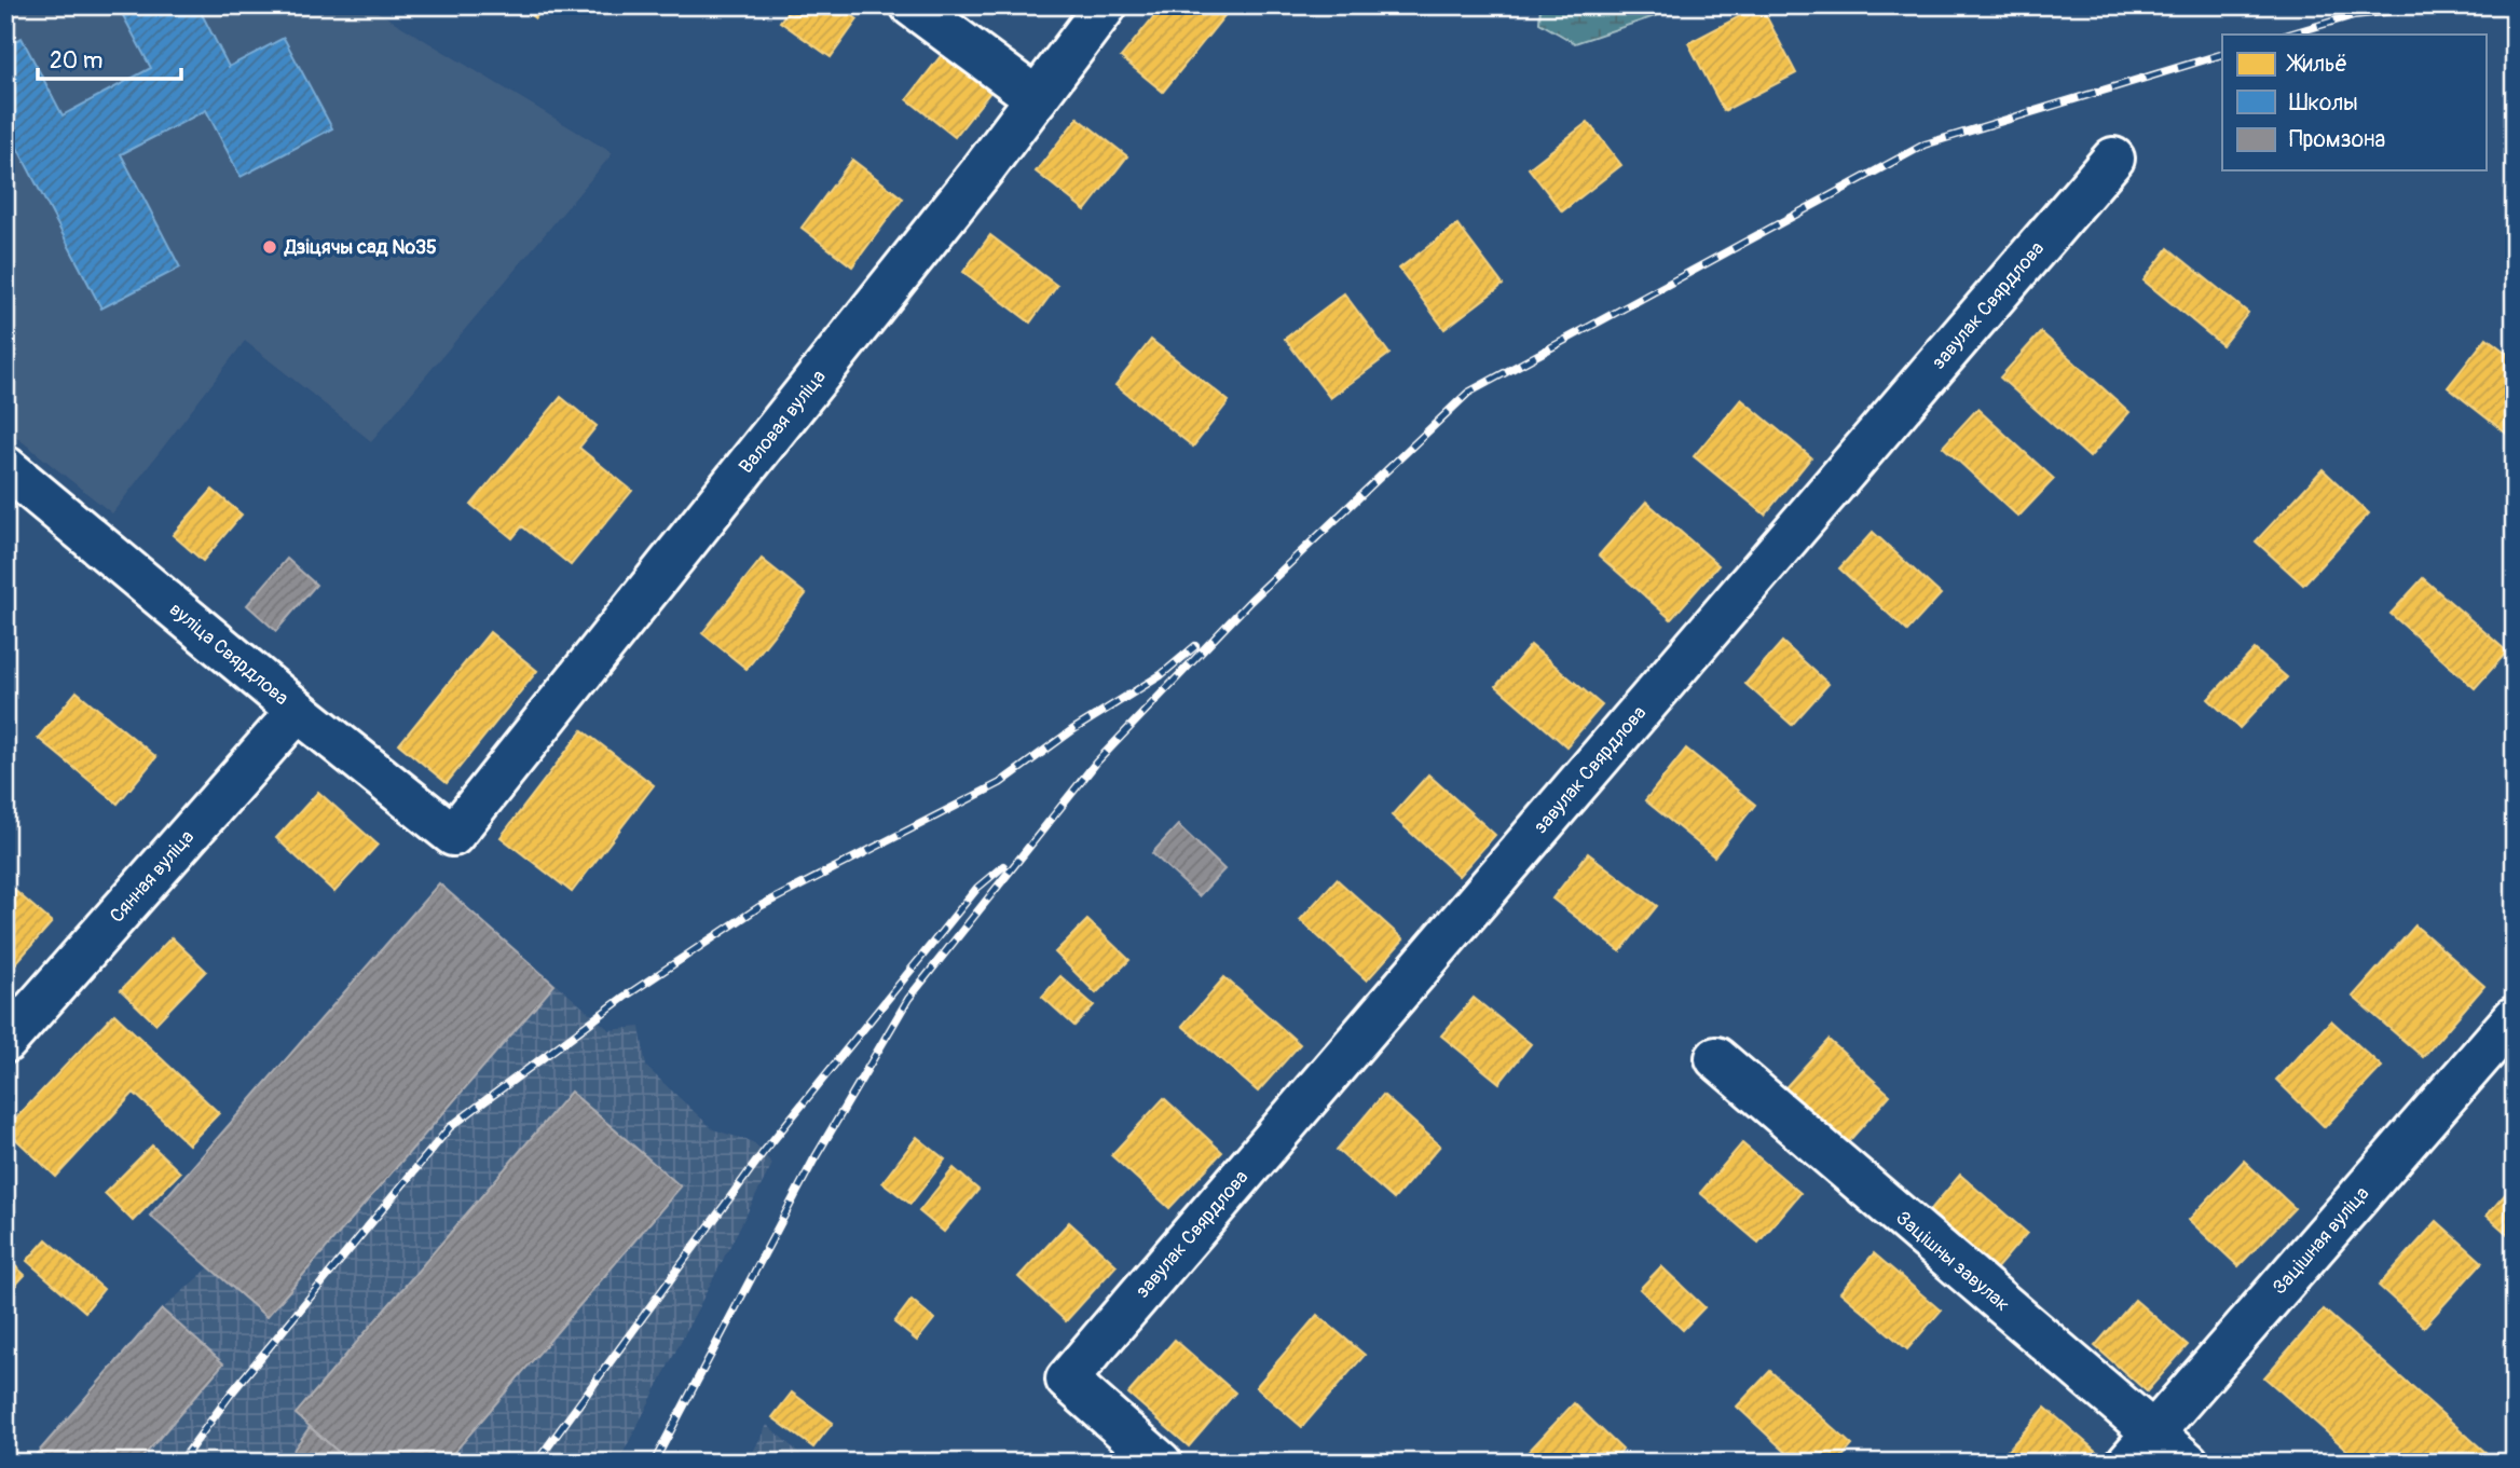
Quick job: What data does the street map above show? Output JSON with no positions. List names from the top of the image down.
{
  "streets": {
    "street": [
      "завулак Свярдлова",
      "Валовая вуліца",
      "вуліца Свярдлова",
      "Сянная вуліца",
      "Зацішная вуліца",
      "Зацішны завулак"
    ]
  },
  "crossings": [
    ["Валовая вуліца", "вуліца Свярдлова"],
    ["вуліца Свярдлова", "Сянная вуліца"],
    ["Зацішная вуліца", "Зацішны завулак"]
  ],
  "places": ["Дзіцячы сад №35"],
  "legend": ["Жильё", "Школы", "Промзона"],
  "scale_bar": "20 m"
}
